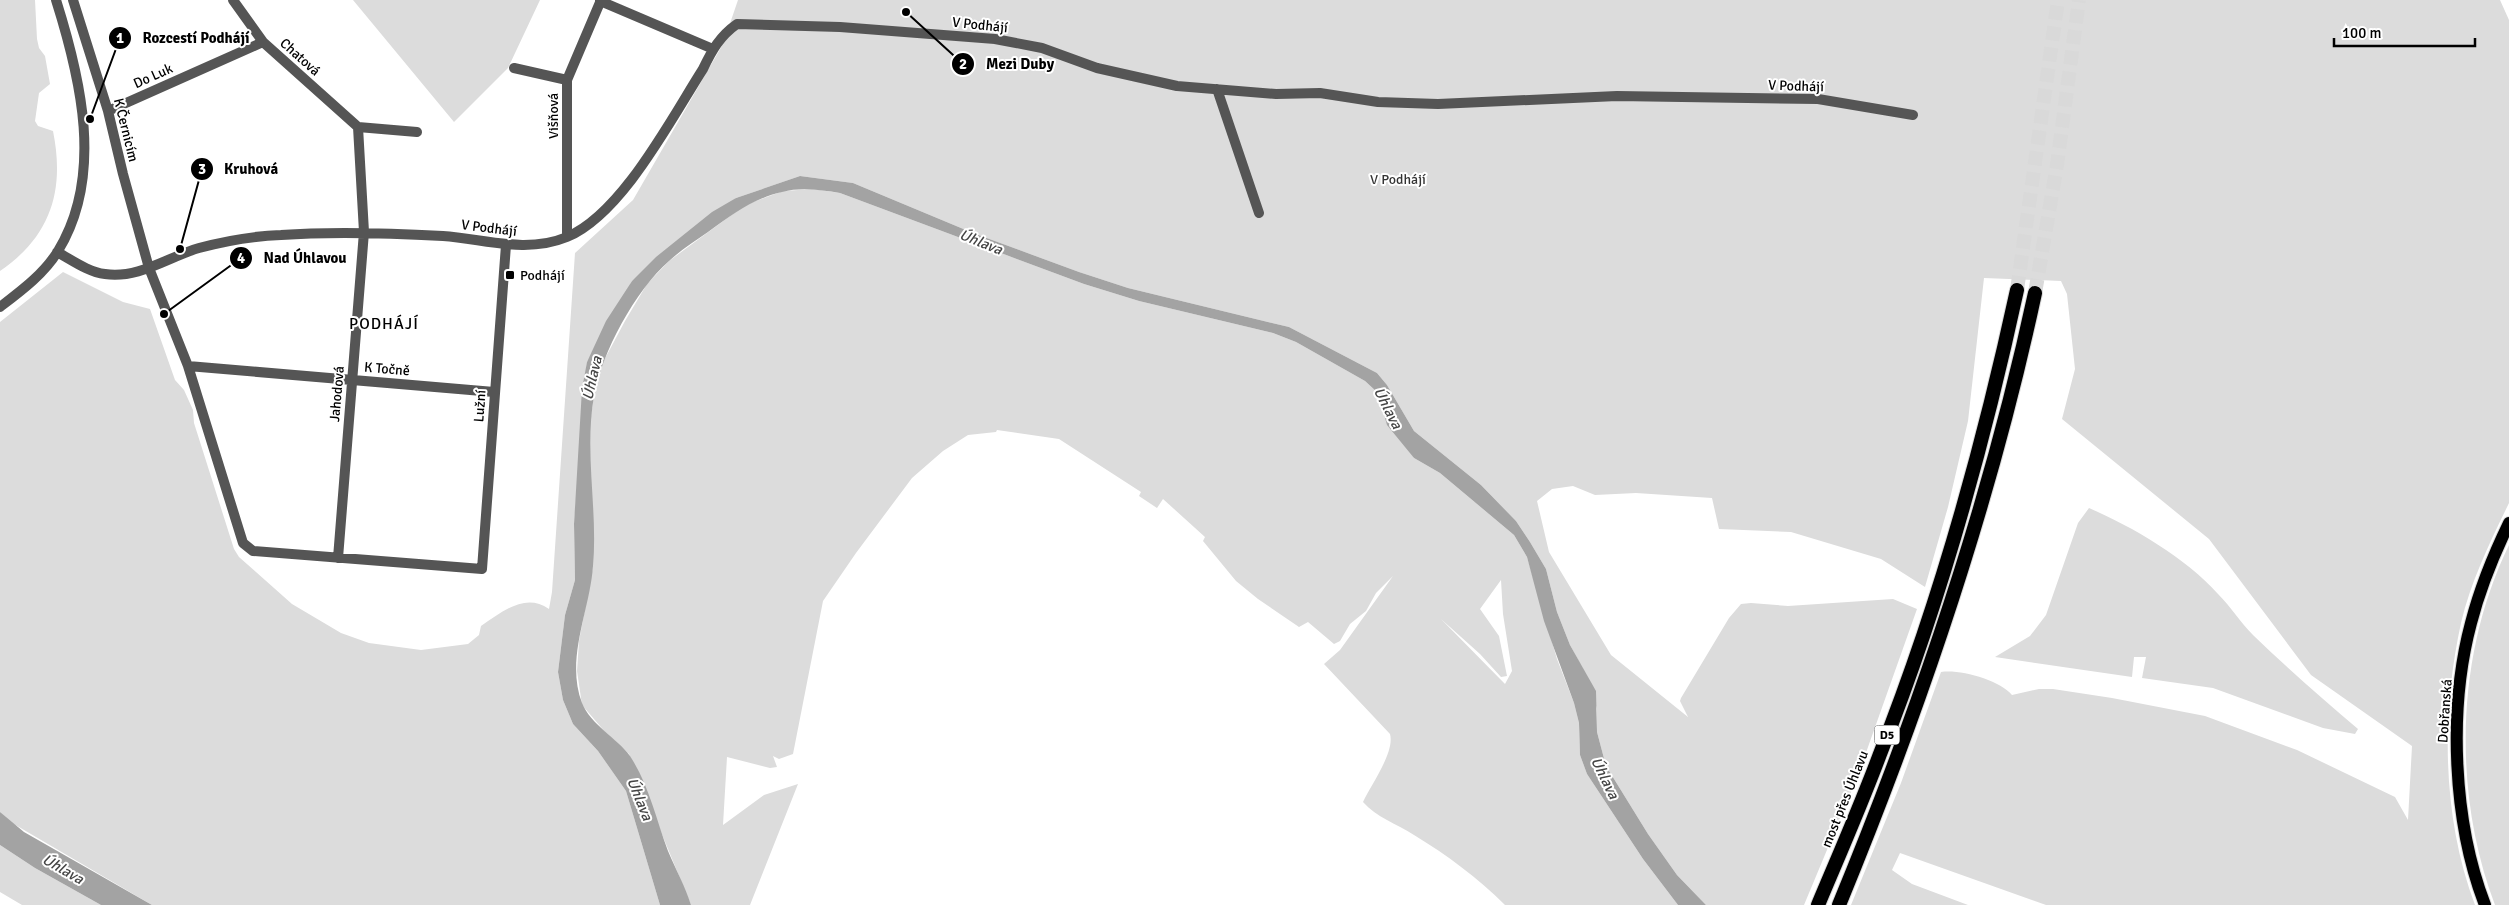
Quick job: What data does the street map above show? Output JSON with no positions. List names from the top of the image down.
{
  "streets": {
    "highway": ["D5", "most přes Úhlavu"],
    "main road": ["Dobřanská"],
    "street": [
      "V Podhájí",
      "Chatová",
      "Do Luk",
      "Višňová",
      "K Černicím",
      "K Točně",
      "Jahodová",
      "Lužní"
    ]
  },
  "crossings": [
    ["V Podhájí", "Višňová"],
    ["V Podhájí", "K Černicím"],
    ["V Podhájí", "Jahodová"],
    ["V Podhájí", "Lužní"],
    ["Chatová", "Do Luk"],
    ["Chatová", "Jahodová"],
    ["Do Luk", "K Černicím"],
    ["K Černicím", "K Točně"],
    ["K Černicím", "Jahodová"],
    ["K Černicím", "Lužní"],
    ["K Točně", "Jahodová"],
    ["K Točně", "Lužní"]
  ],
  "districts": ["PODHÁJÍ"],
  "water": ["Úhlava"],
  "parks": ["V Podhájí"],
  "places": {
    "other": [
      "Mezi Duby",
      "Rozcestí Podhájí",
      "Kruhová",
      "Nad Úhlavou"
    ],
    "transit": ["Podhájí"]
  },
  "scale_bar": "100 m"
}
